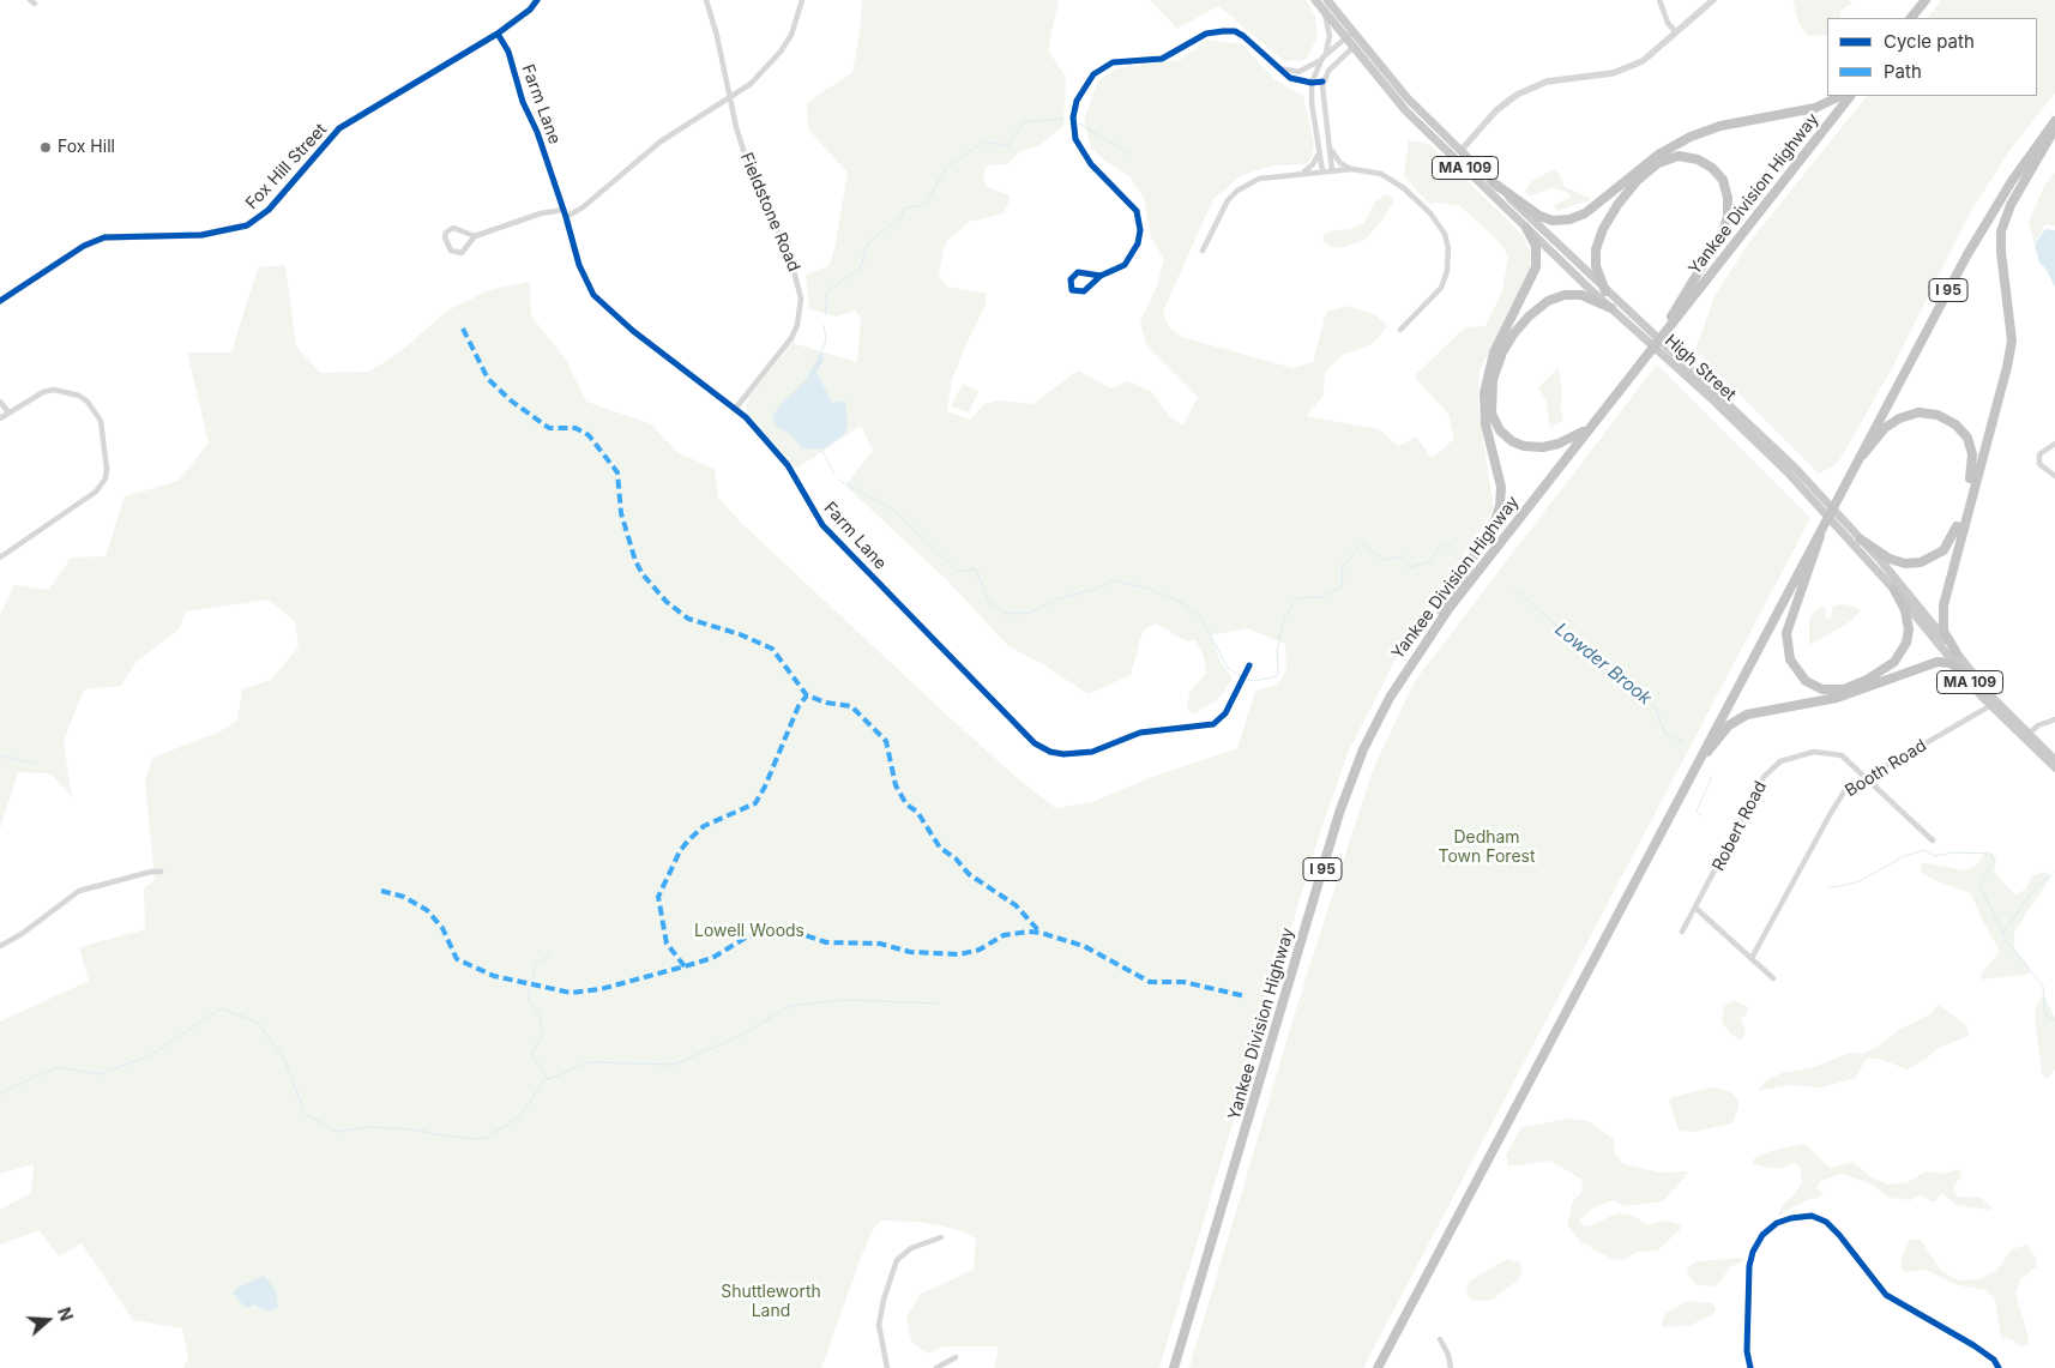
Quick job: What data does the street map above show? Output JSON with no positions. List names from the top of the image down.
{
  "streets": {
    "highway": ["Yankee Division Highway", "I 95"],
    "main road": ["MA 109", "High Street"],
    "street": [
      "Farm Lane",
      "Fox Hill Street",
      "Fieldstone Road",
      "Booth Road",
      "Robert Road"
    ]
  },
  "crossings": [
    ["Farm Lane", "Fox Hill Street"],
    ["Farm Lane", "Fieldstone Road"],
    ["High Street", "Booth Road"],
    ["Booth Road", "Robert Road"]
  ],
  "water": ["Lowder Brook"],
  "parks": ["Dedham Town Forest", "Lowell Woods", "Shuttleworth Land"],
  "places": ["Fox Hill"],
  "legend": ["Cycle path", "Path"],
  "north": "right"
}
